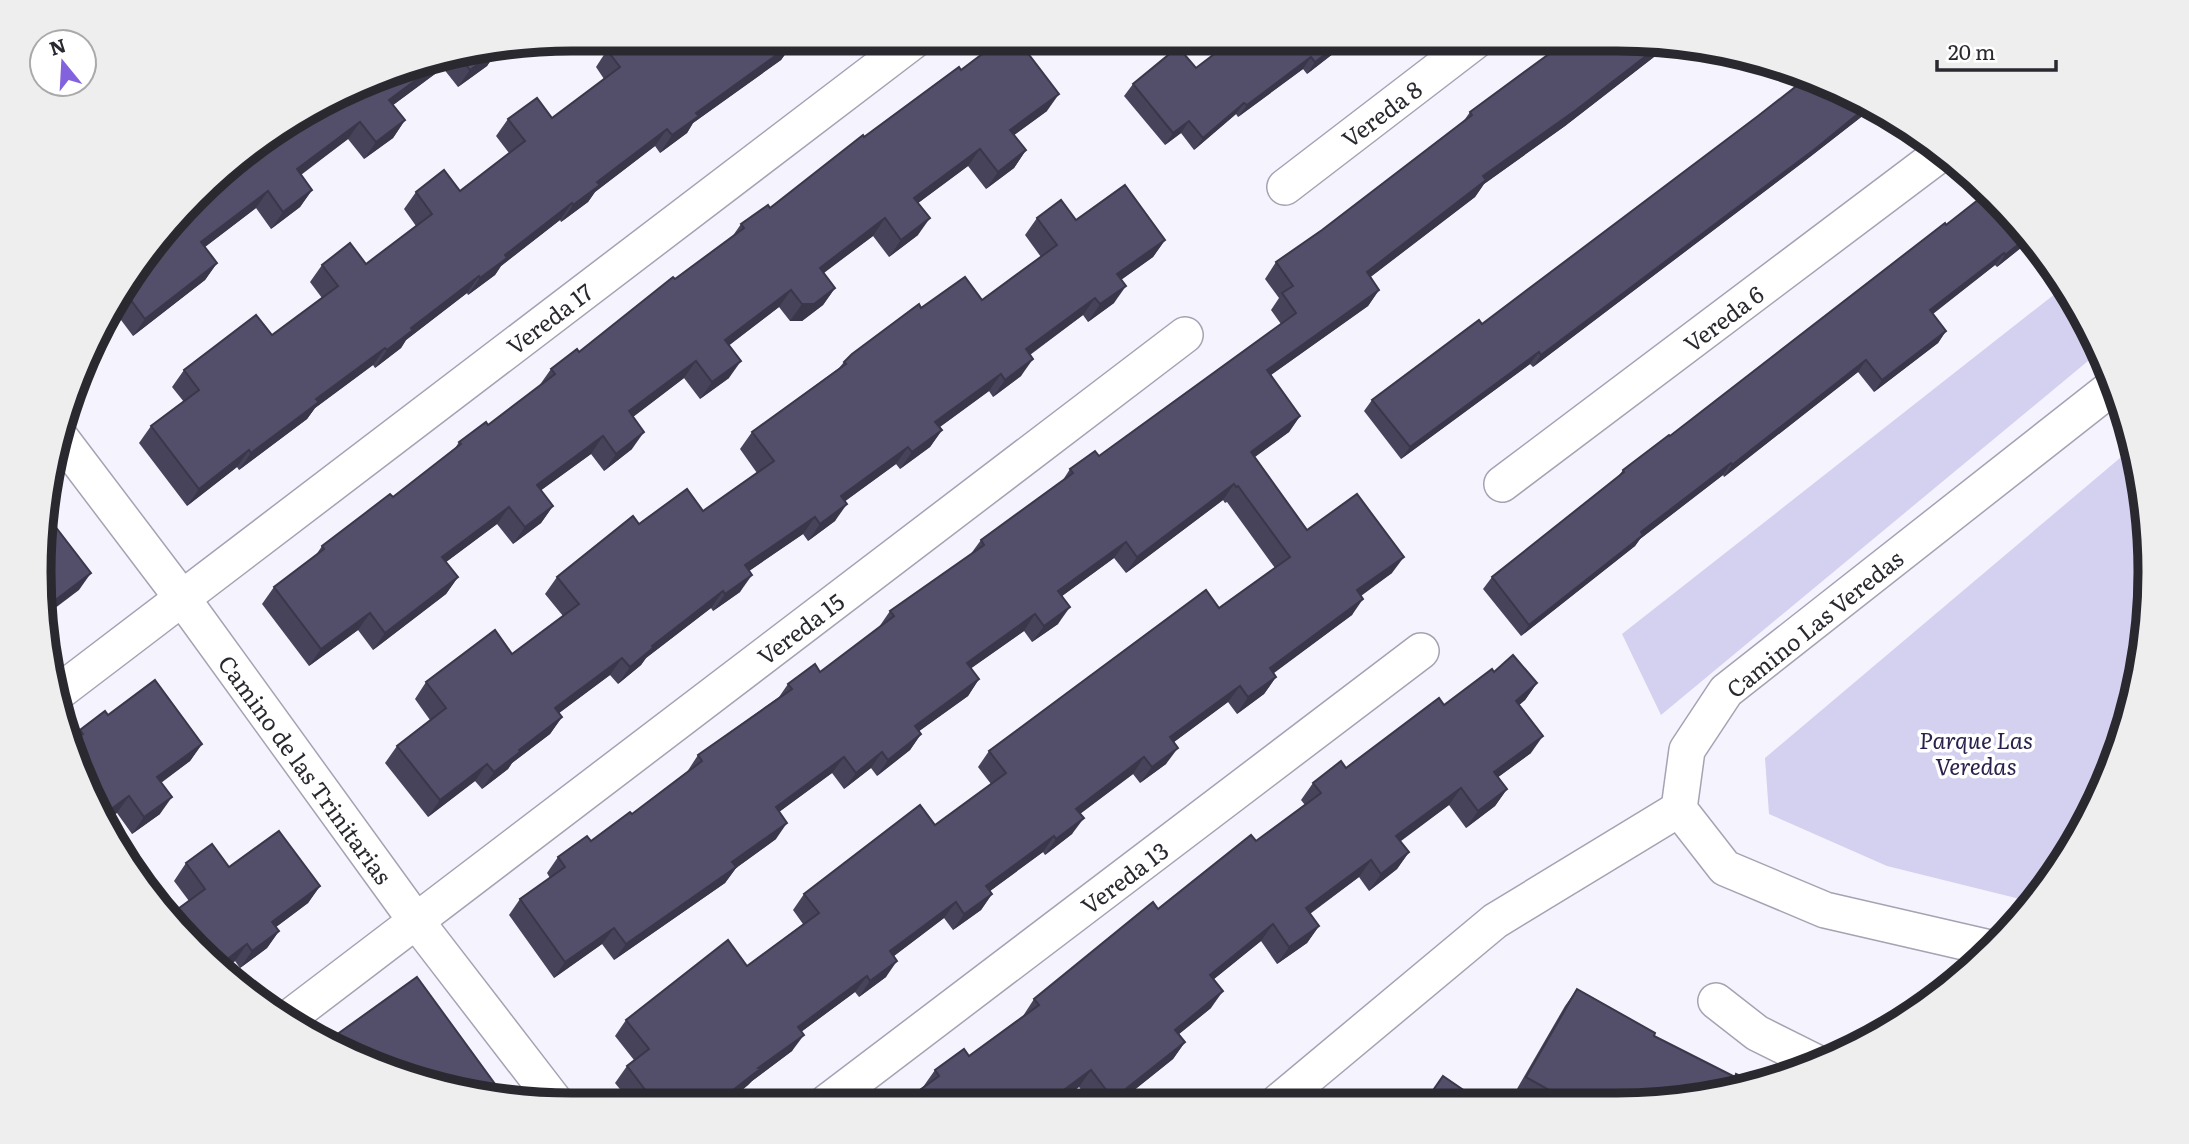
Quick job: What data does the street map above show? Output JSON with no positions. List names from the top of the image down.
{
  "streets": {
    "street": [
      "Vereda 8",
      "Vereda 17",
      "Vereda 6",
      "Camino Las Veredas",
      "Vereda 15",
      "Camino de las Trinitarias",
      "Vereda 13"
    ]
  },
  "crossings": [
    ["Vereda 17", "Camino de las Trinitarias"],
    ["Vereda 15", "Camino de las Trinitarias"]
  ],
  "parks": ["Parque Las Veredas"],
  "scale_bar": "20 m",
  "north": "top"
}
